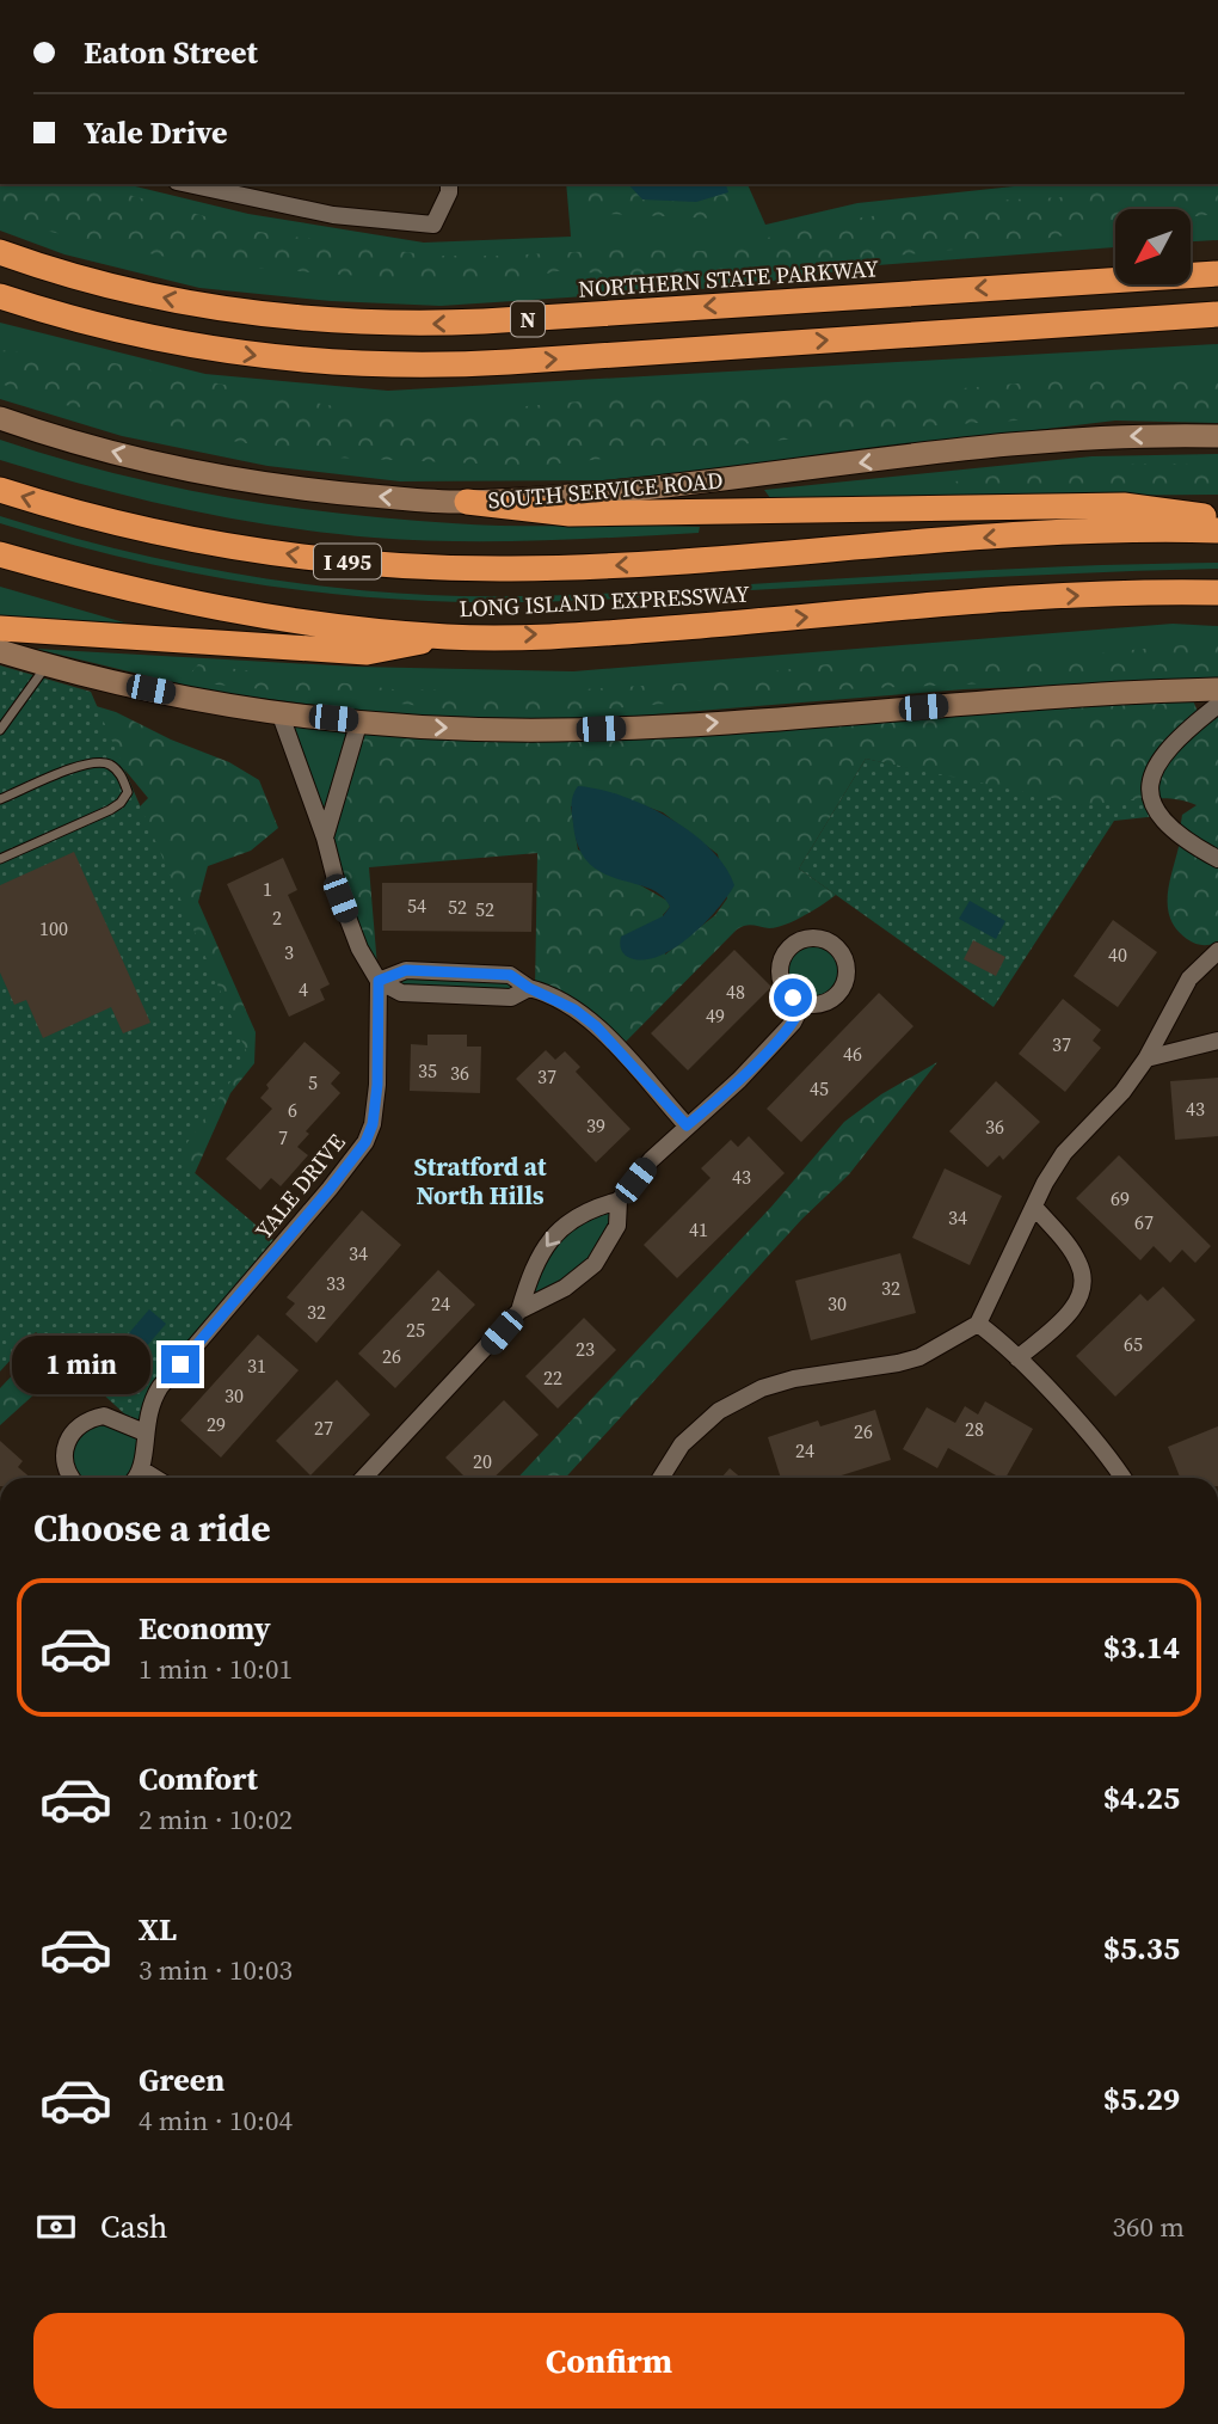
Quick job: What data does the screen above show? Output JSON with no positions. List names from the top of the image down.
{
  "streets": {
    "highway": [
      "NORTHERN STATE PARKWAY",
      "N",
      "I 495",
      "LONG ISLAND EXPRESSWAY"
    ],
    "main road": ["SOUTH SERVICE ROAD"],
    "street": ["YALE DRIVE"]
  },
  "one_way": ["SOUTH SERVICE ROAD"],
  "districts": ["Stratford at North Hills"],
  "house_numbers": [
    "1",
    "54",
    "52",
    "52",
    "2",
    "100",
    "3",
    "40",
    "4",
    "48",
    "49",
    "37",
    "46",
    "35",
    "36",
    "37",
    "5",
    "45",
    "43",
    "6",
    "39",
    "36",
    "7",
    "43",
    "69",
    "34",
    "67",
    "41",
    "34",
    "33",
    "32",
    "24",
    "30",
    "32",
    "25",
    "65",
    "23",
    "26",
    "31",
    "22",
    "30",
    "29",
    "27",
    "28",
    "26",
    "24",
    "20"
  ],
  "north": "bottom left",
  "page": {
    "banner": ["Eaton Street", "Yale Drive"],
    "bubble": "1 min",
    "heading": "Choose a ride",
    "list": [
      {
        "name": "Economy",
        "note": "1 min · 10:01",
        "value": "$3.14"
      },
      {
        "name": "Comfort",
        "note": "2 min · 10:02",
        "value": "$4.25"
      },
      {
        "name": "XL",
        "note": "3 min · 10:03",
        "value": "$5.35"
      },
      {
        "name": "Green",
        "note": "4 min · 10:04",
        "value": "$5.29"
      }
    ],
    "pay": ["Cash", "360 m"],
    "buttons": "Confirm"
  }
}
